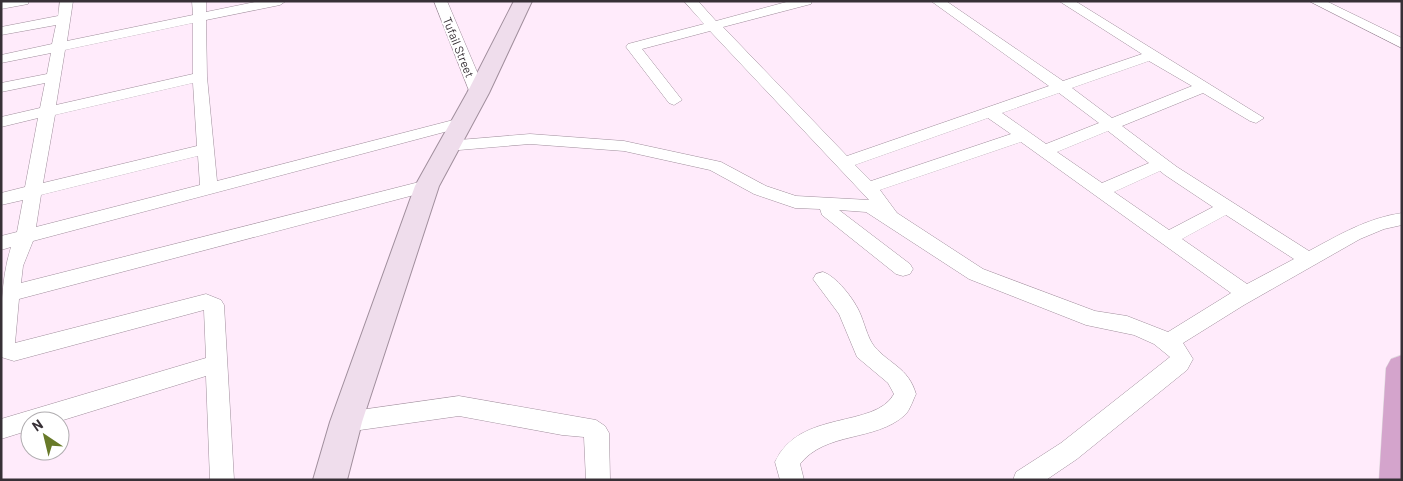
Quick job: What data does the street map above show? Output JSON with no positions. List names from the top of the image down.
{
  "streets": {
    "street": ["Tufail Street"]
  },
  "north": "top left"
}
